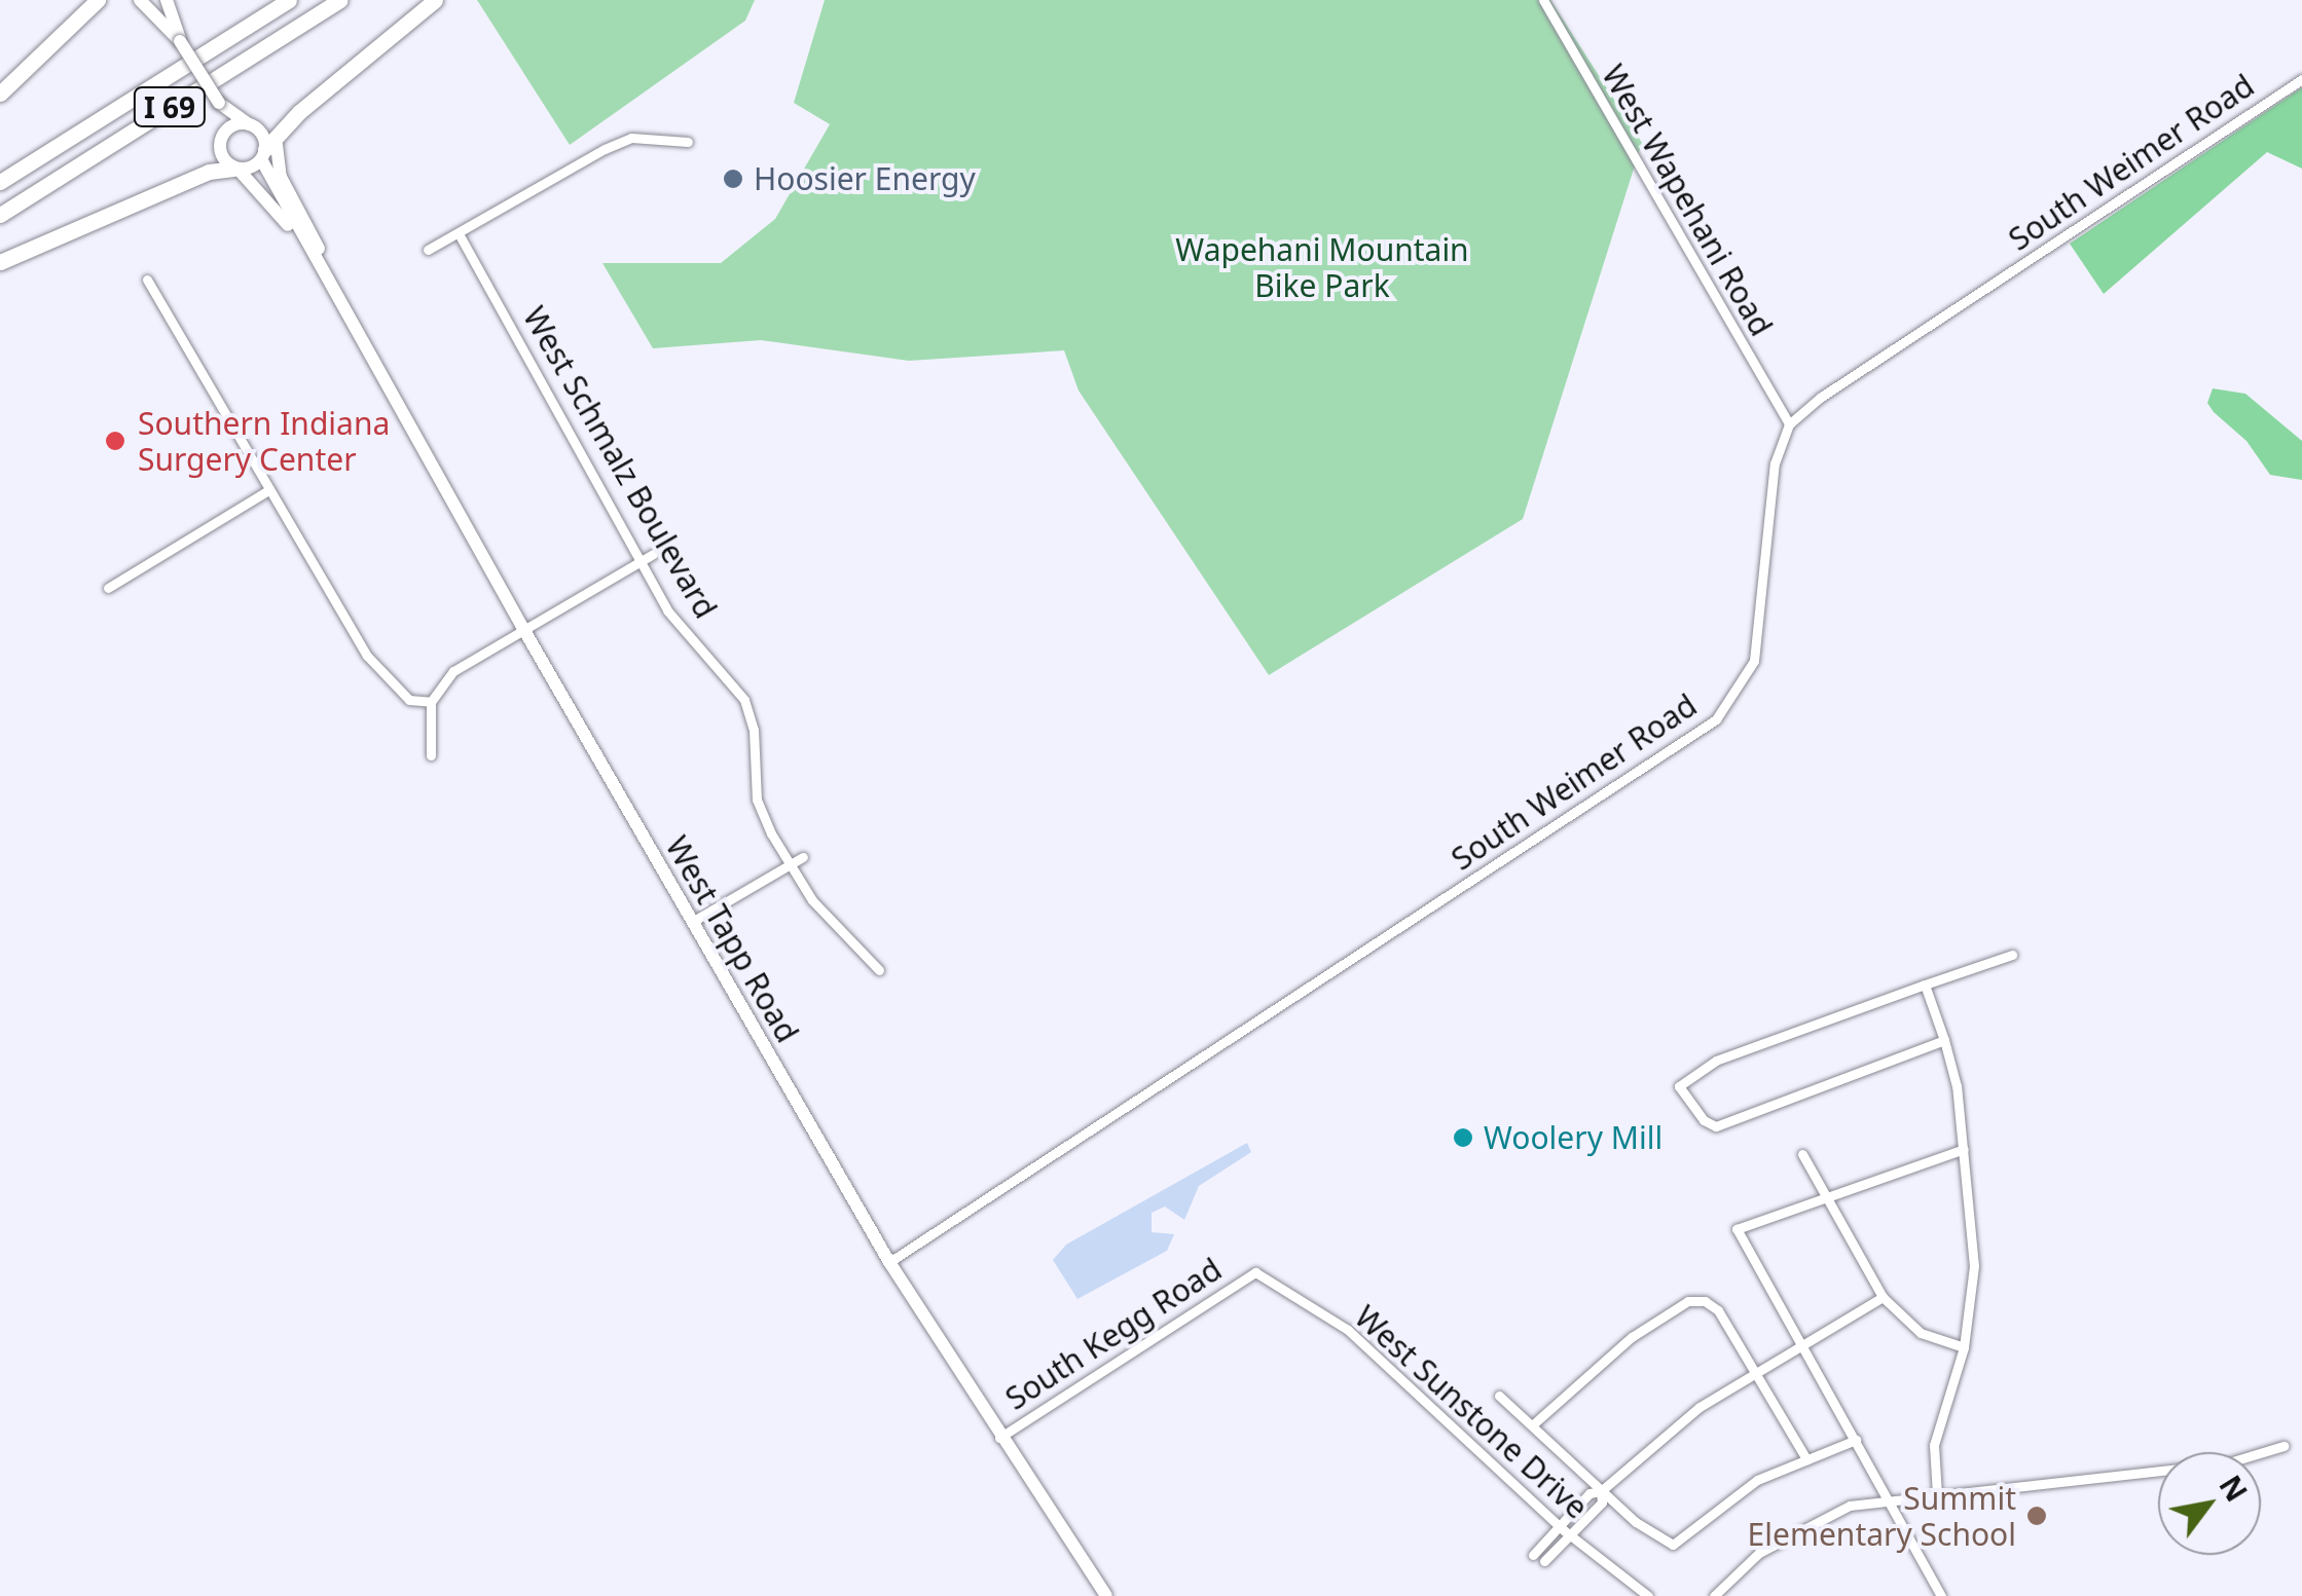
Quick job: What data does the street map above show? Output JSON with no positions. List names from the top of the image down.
{
  "streets": {
    "highway": ["I 69"],
    "main road": ["West Tapp Road"],
    "street": [
      "South Weimer Road",
      "West Wapehani Road",
      "West Schmalz Boulevard",
      "South Kegg Road",
      "West Sunstone Drive"
    ]
  },
  "crossings": [
    ["South Weimer Road", "West Wapehani Road"],
    ["South Weimer Road", "West Tapp Road"],
    ["West Tapp Road", "South Kegg Road"],
    ["South Kegg Road", "West Sunstone Drive"]
  ],
  "parks": ["Wapehani Mountain Bike Park"],
  "places": [
    "Hoosier Energy",
    "Southern Indiana Surgery Center",
    "Woolery Mill",
    "Summit Elementary School"
  ],
  "north": "top right"
}
